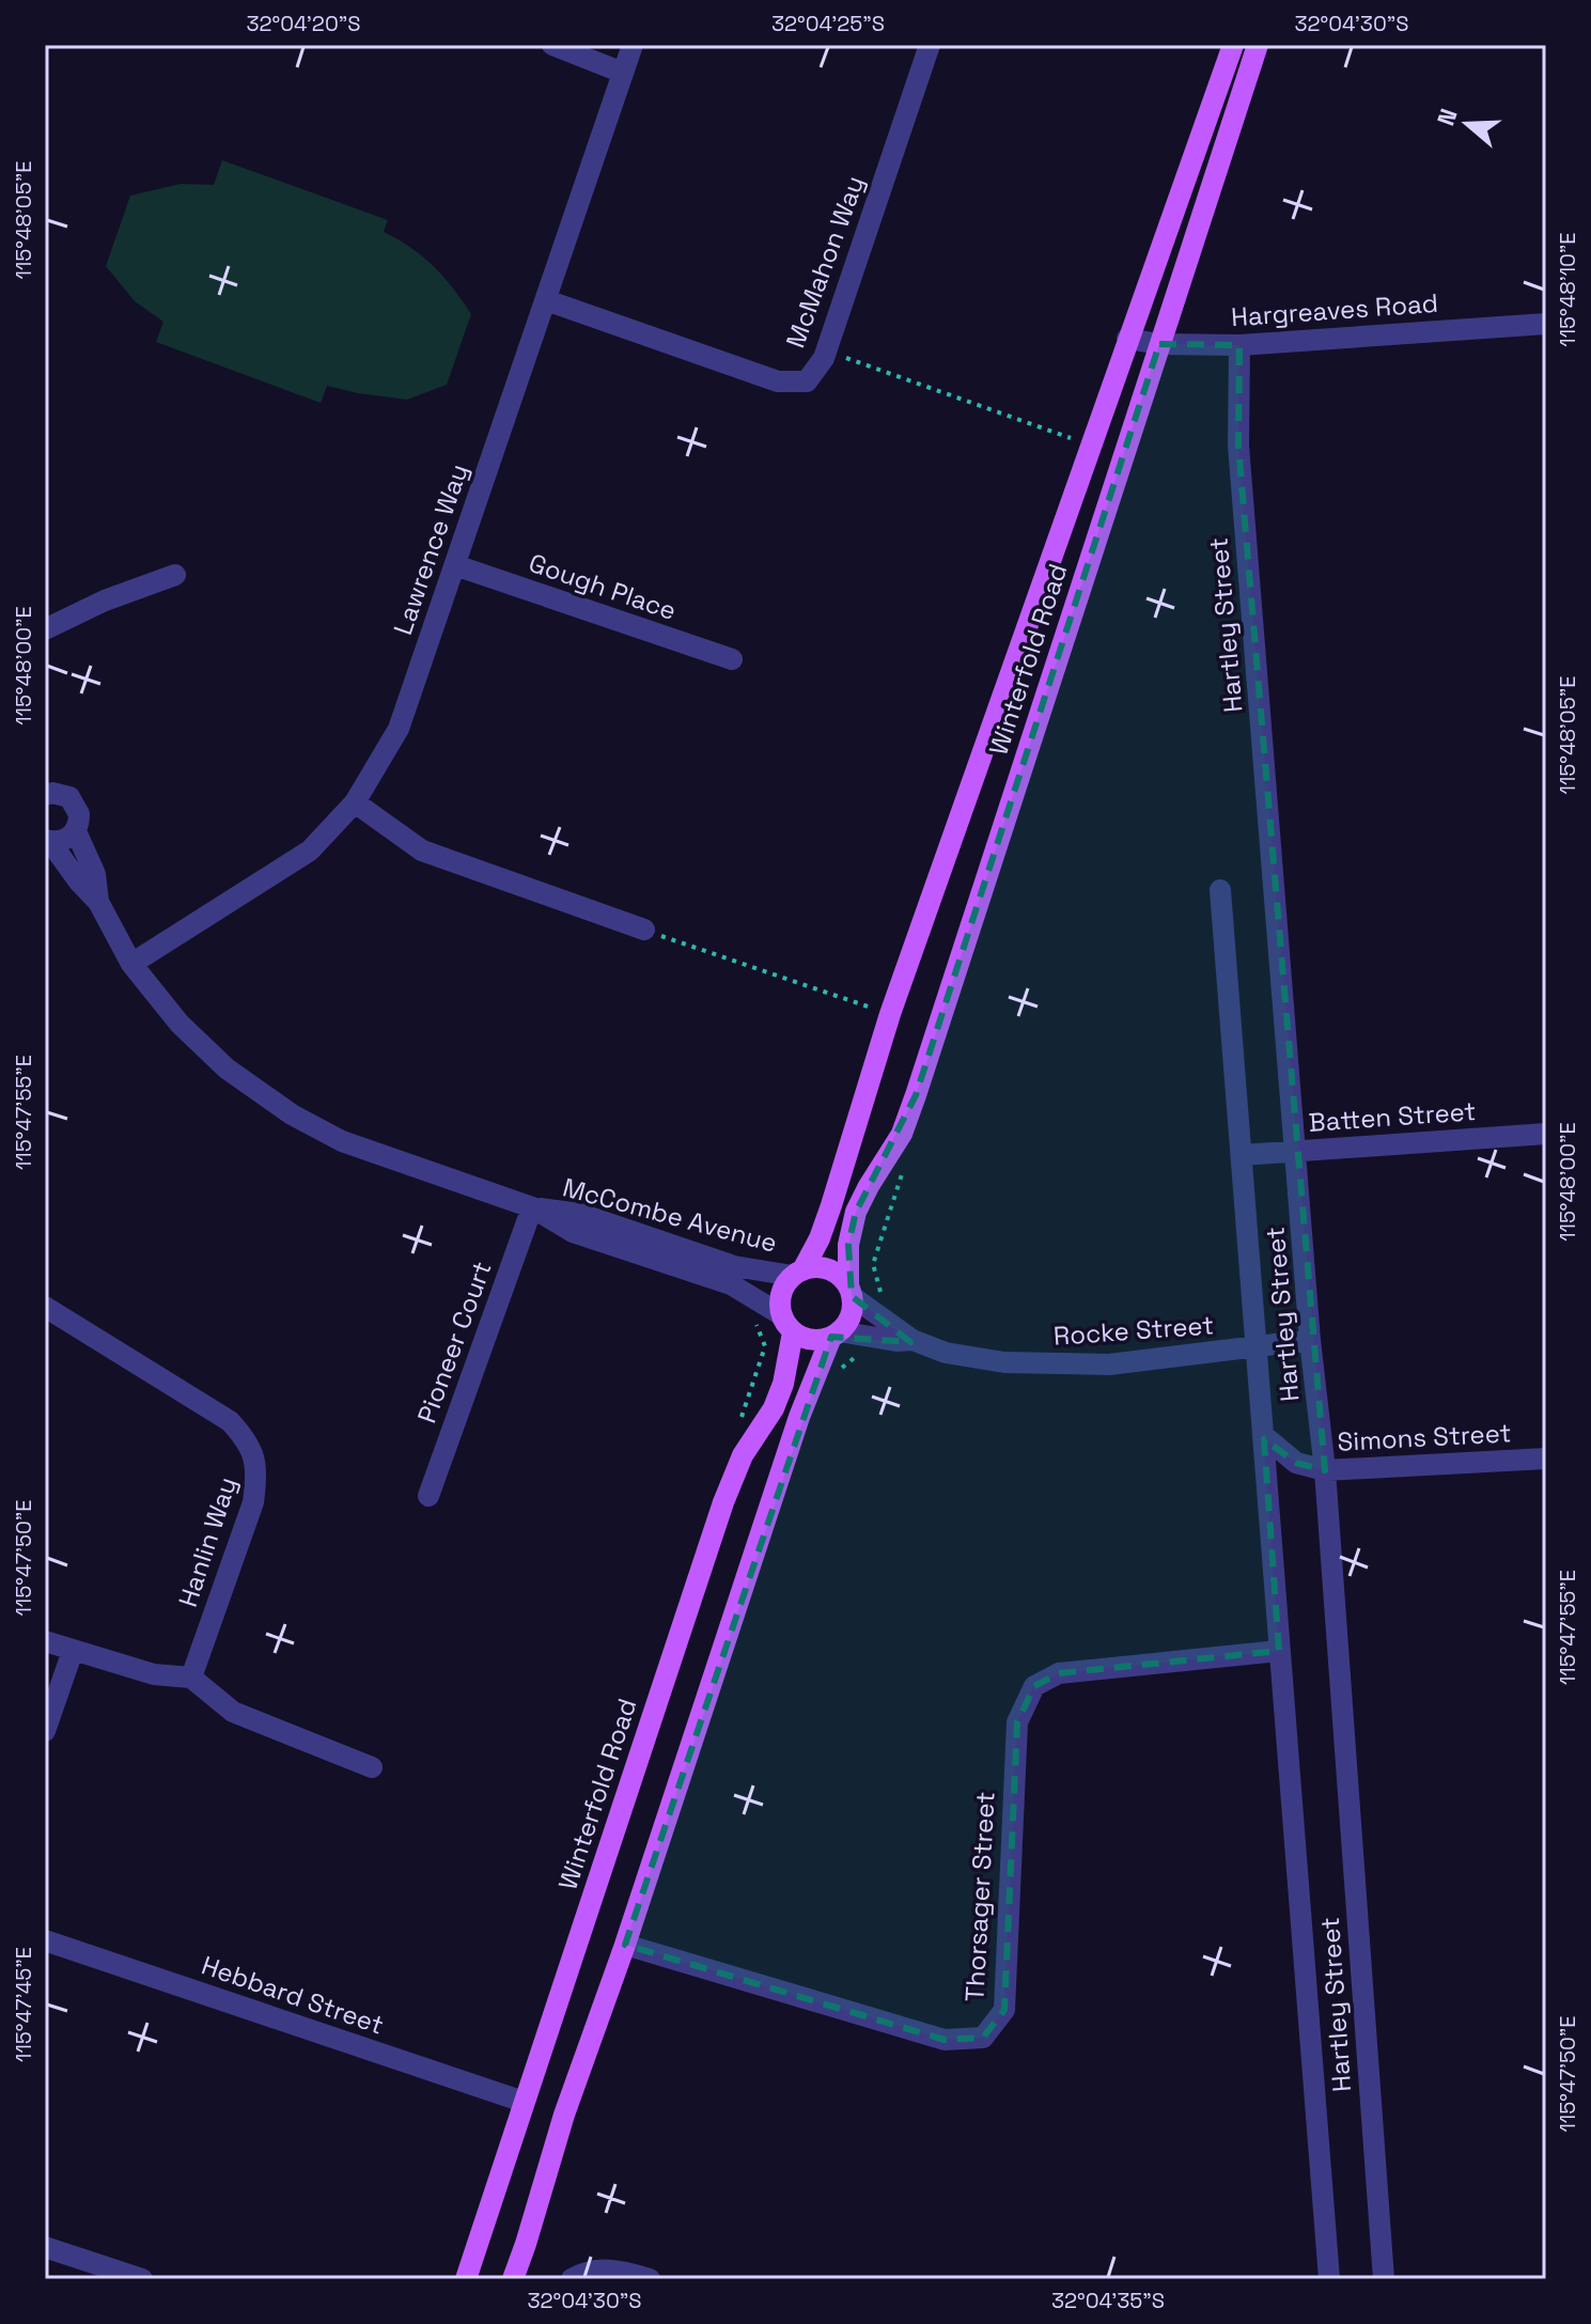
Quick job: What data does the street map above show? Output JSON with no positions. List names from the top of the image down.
{
  "streets": {
    "main road": ["Winterfold Road"],
    "street": [
      "McMahon Way",
      "Hargreaves Road",
      "Lawrence Way",
      "Gough Place",
      "Hartley Street",
      "Batten Street",
      "McCombe Avenue",
      "Rocke Street",
      "Pioneer Court",
      "Simons Street",
      "Hanlin Way",
      "Thorsager Street",
      "Hebbard Street"
    ]
  },
  "crossings": [
    ["McMahon Way", "Lawrence Way"],
    ["Hargreaves Road", "Hartley Street"],
    ["Hargreaves Road", "Winterfold Road"],
    ["Lawrence Way", "Gough Place"],
    ["Lawrence Way", "McCombe Avenue"],
    ["Hartley Street", "Batten Street"],
    ["Hartley Street", "Rocke Street"],
    ["Hartley Street", "Simons Street"],
    ["Hartley Street", "Thorsager Street"],
    ["Winterfold Road", "McCombe Avenue"],
    ["Winterfold Road", "Rocke Street"],
    ["Winterfold Road", "Hebbard Street"],
    ["McCombe Avenue", "Rocke Street"],
    ["McCombe Avenue", "Pioneer Court"]
  ],
  "north": "left",
  "coordinates": [
    "32°04'20\"S",
    "32°04'25\"S",
    "32°04'30\"S",
    "115°48'05\"E",
    "115°48'10\"E",
    "115°48'00\"E",
    "115°47'55\"E",
    "115°47'50\"E",
    "115°47'45\"E",
    "32°04'35\"S"
  ]
}
